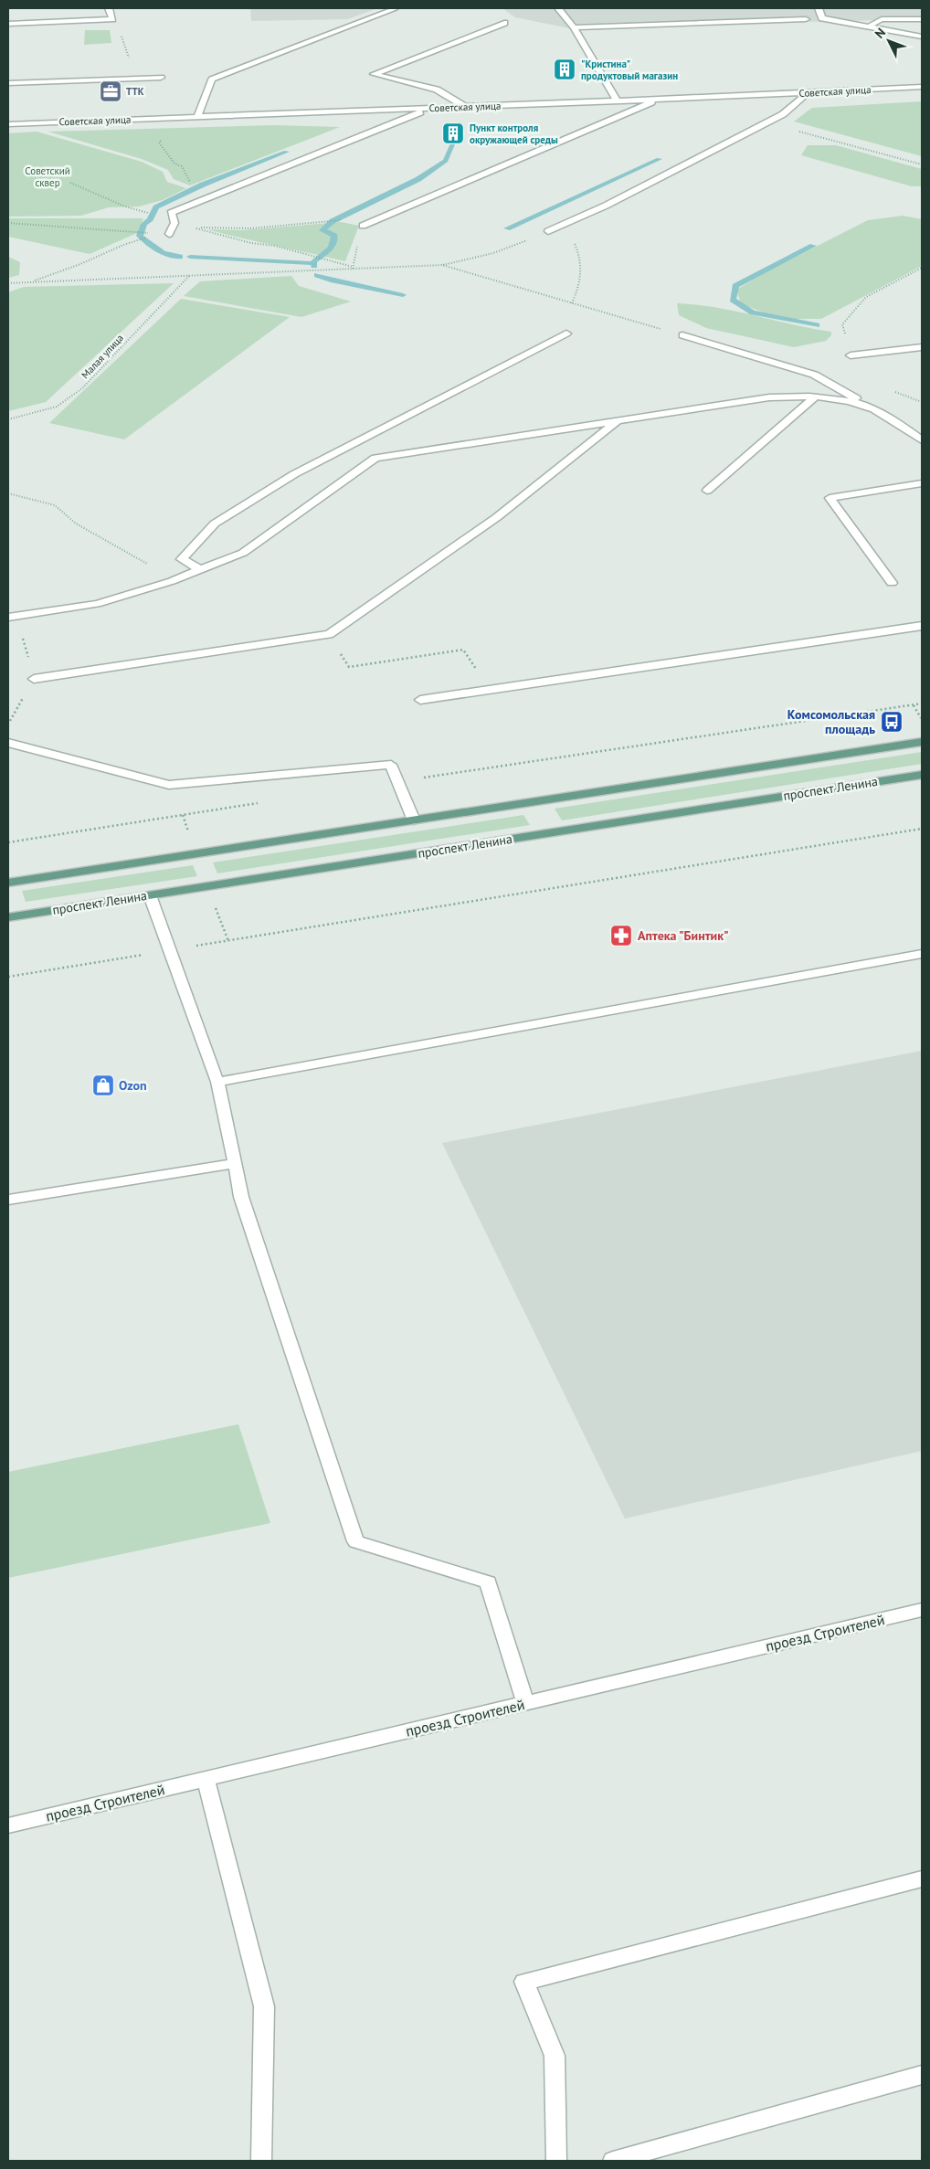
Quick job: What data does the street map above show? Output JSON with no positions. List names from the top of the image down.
{
  "streets": {
    "main road": ["проспект Ленина"],
    "street": ["Советская улица", "проезд Строителей"],
    "path": ["Малая улица"]
  },
  "parks": ["Советский сквер"],
  "places": {
    "building": ["\"Кристина\" продуктовый магазин", "Пункт контроля окружающей среды"],
    "office": ["ТТК"],
    "bus stop": ["Комсомольская площадь"],
    "pharmacy": ["Аптека \"Бинтик\""],
    "shop": ["Ozon"]
  },
  "north": "top left"
}
